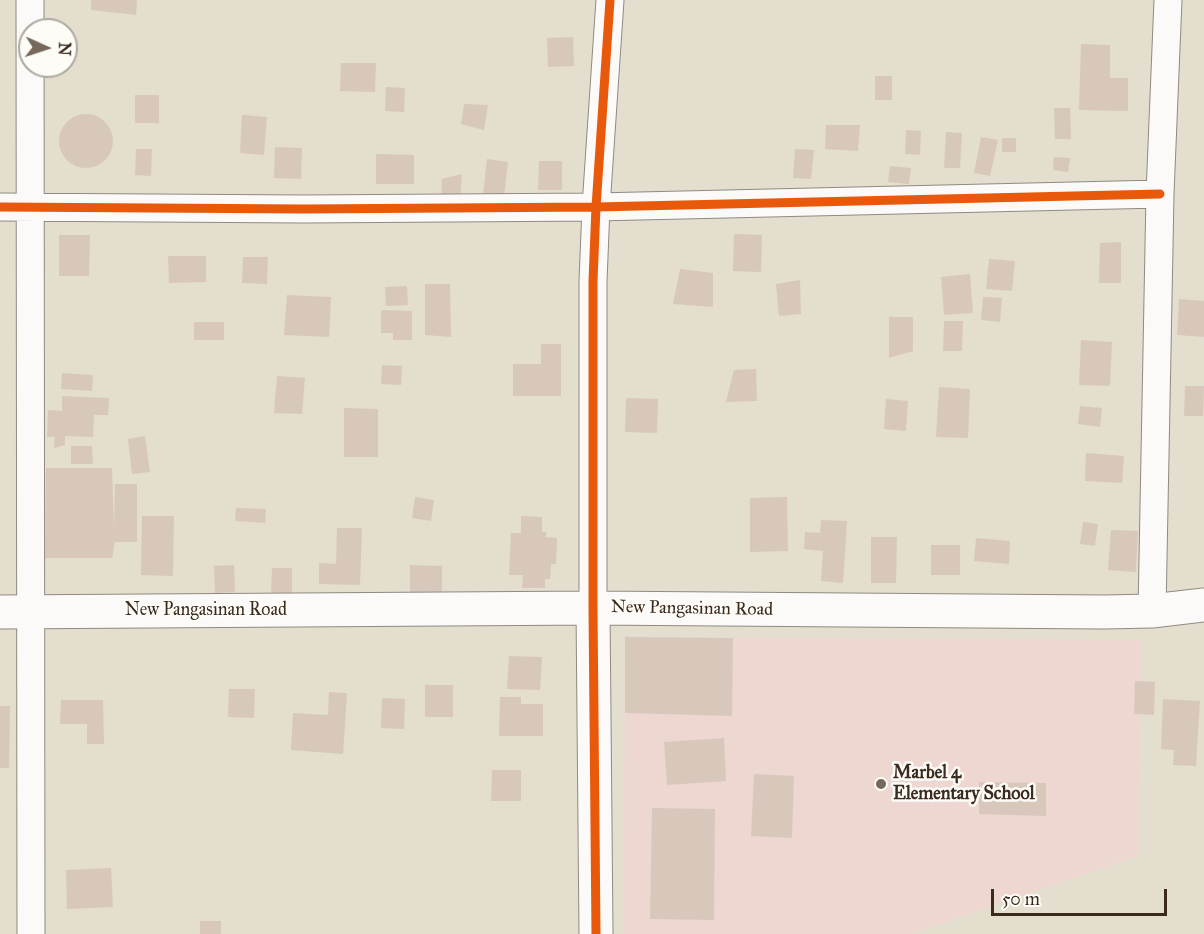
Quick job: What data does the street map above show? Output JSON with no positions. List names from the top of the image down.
{
  "streets": {
    "main road": ["New Pangasinan Road"]
  },
  "places": ["Marbel 4 Elementary School"],
  "scale_bar": "50 m",
  "north": "right"
}
